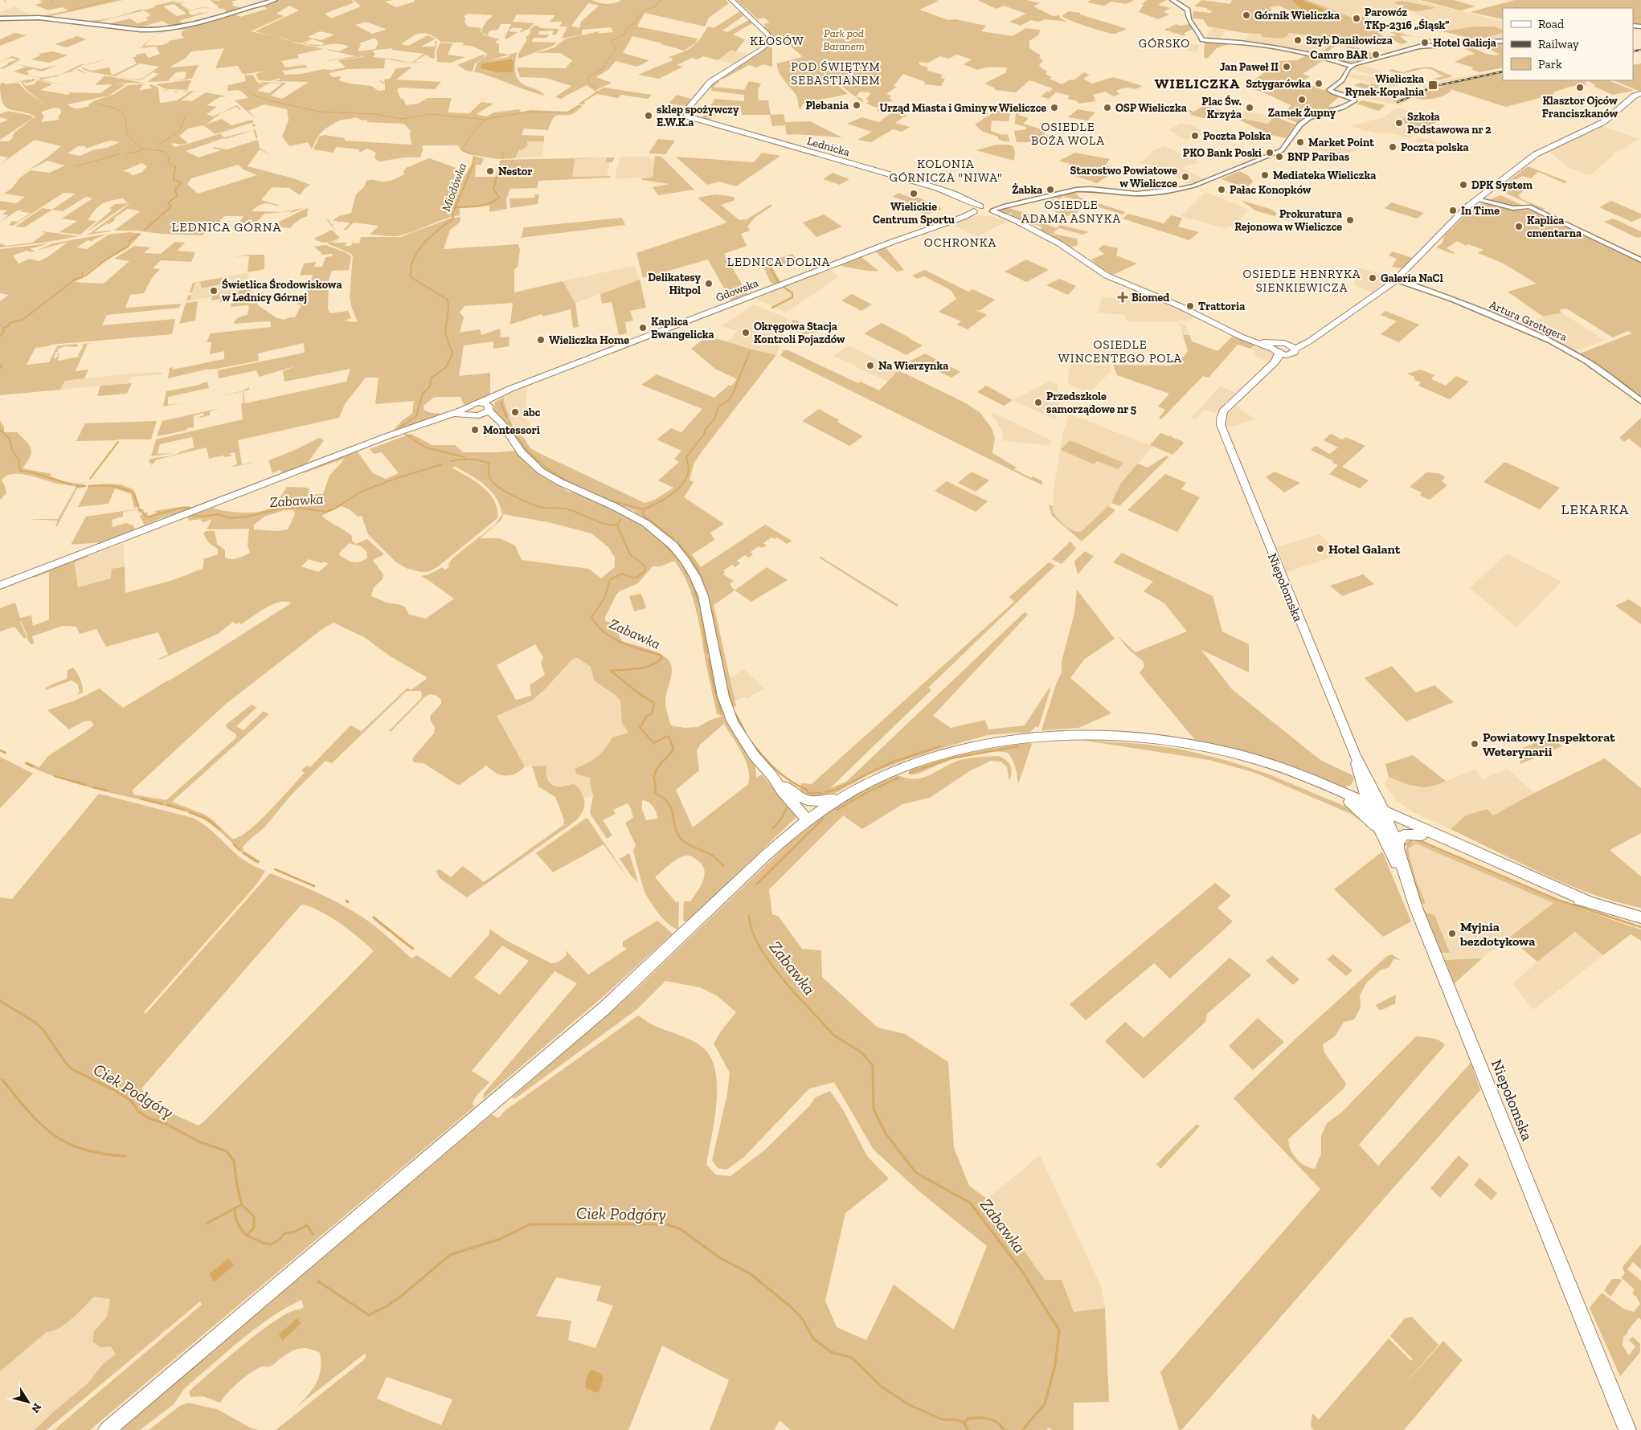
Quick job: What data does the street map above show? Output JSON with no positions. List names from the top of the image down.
{
  "streets": {
    "main road": ["Lednicka", "Gdowska", "Niepołomska"],
    "street": ["Artura Grottgera"]
  },
  "crossings": [
    ["Lednicka", "Gdowska"]
  ],
  "districts": [
    "KŁOSÓW",
    "GÓRSKO",
    "POD ŚWIĘTYM SEBASTIANEM",
    "WIELICZKA",
    "OSIEDLE BOŻA WOLA",
    "KOLONIA GÓRNICZA \"NIWA\"",
    "OSIEDLE ADAMA ASNYKA",
    "LEDNICA GÓRNA",
    "OCHRONKA",
    "LEDNICA DOLNA",
    "OSIEDLE HENRYKA SIENKIEWICZA",
    "OSIEDLE WINCENTEGO POLA",
    "LEKARKA"
  ],
  "water": ["Miodówka", "Zabawka", "Ciek Podgóry"],
  "parks": ["Park pod Baranem"],
  "places": {
    "other": [
      "Górnik Wieliczka",
      "Parowóz TKp-2316 „Śląsk”",
      "Szyb Daniłowicza",
      "Hotel Galicja",
      "Camro BAR",
      "Jan Paweł II",
      "Sztygarówka",
      "Klasztor Ojców Franciszkanów",
      "Zamek Żupny",
      "Plebania",
      "Urząd Miasta i Gminy w Wieliczce",
      "OSP Wieliczka",
      "Plac Św. Krzyża",
      "sklep spożywczy E.W.K.a",
      "Szkoła Podstawowa nr 2",
      "Poczta Polska",
      "Market Point",
      "Poczta polska",
      "PKO Bank Poski",
      "BNP Paribas",
      "Nestor",
      "Mediateka Wieliczka",
      "Starostwo Powiatowe w Wieliczce",
      "DPK System",
      "Żabka",
      "Pałac Konopków",
      "Wielickie Centrum Sportu",
      "In Time",
      "Prokuratura Rejonowa w Wieliczce",
      "Kaplica cmentarna",
      "Galeria NaCl",
      "Delikatesy Hitpol",
      "Świetlica Środowiskowa w Lednicy Górnej",
      "Trattoria",
      "Kaplica Ewangelicka",
      "Okręgowa Stacja Kontroli Pojazdów",
      "Wieliczka Home",
      "Na Wierzynka",
      "Przedszkole samorządowe nr 5",
      "abc",
      "Montessori",
      "Hotel Galant",
      "Powiatowy Inspektorat Weterynarii",
      "Myjnia bezdotykowa"
    ],
    "transit": ["Wieliczka Rynek-Kopalnia"],
    "health": ["Biomed"]
  },
  "legend": ["Road", "Railway", "Park"],
  "north": "bottom right"
}
